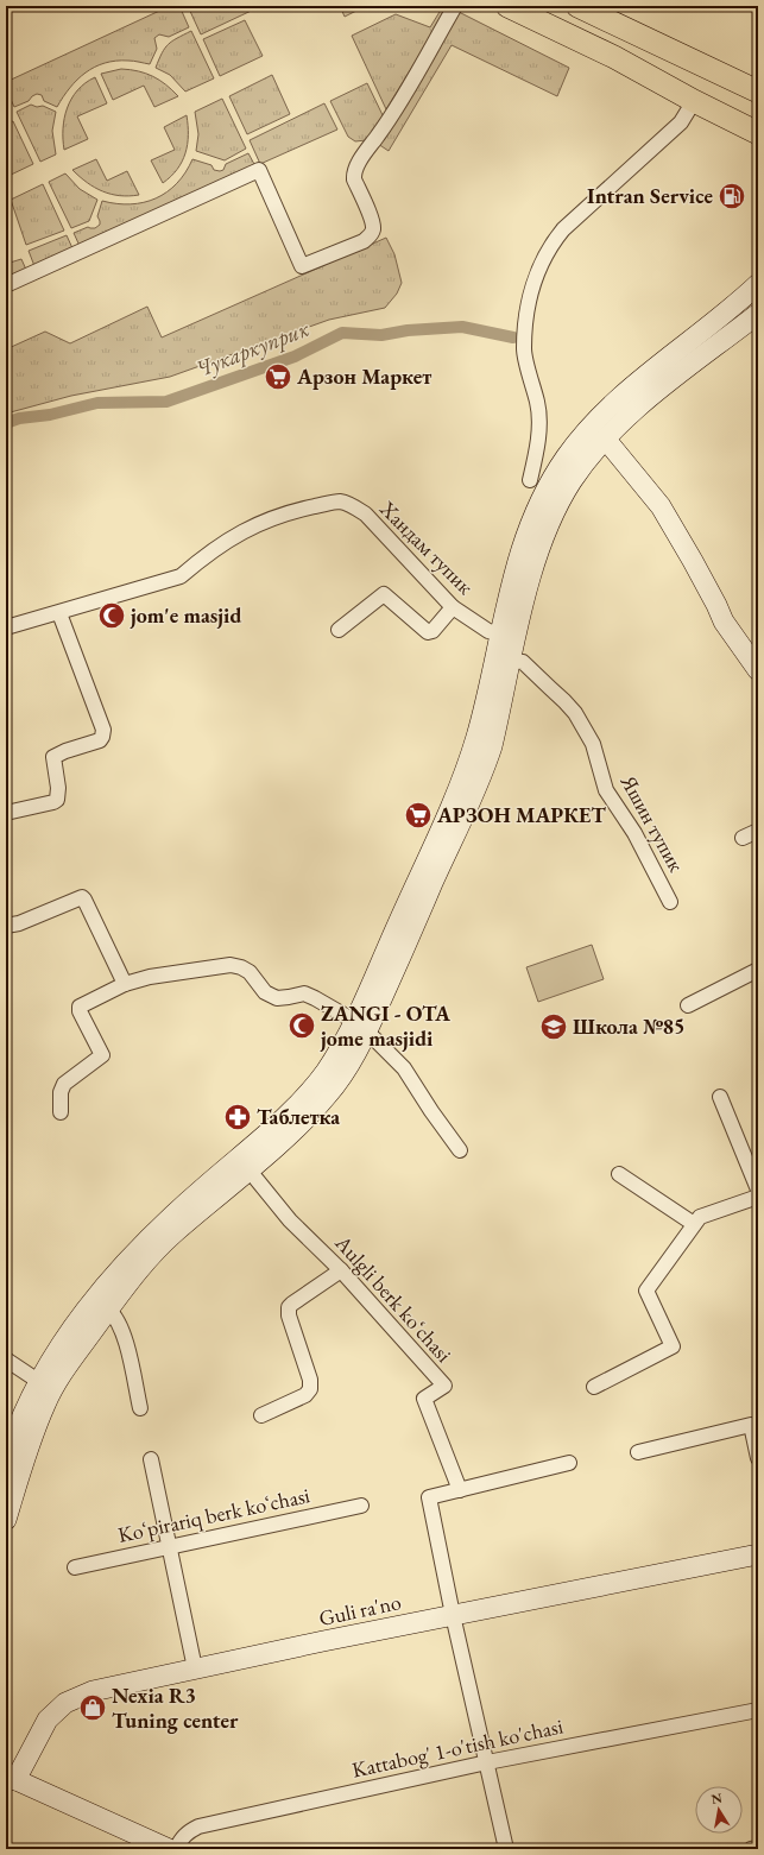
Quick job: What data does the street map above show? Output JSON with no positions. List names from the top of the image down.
{
  "streets": {
    "main road": ["Guli ra'no"],
    "street": [
      "Хандам тупик",
      "Яшин тупик",
      "Aulgli berk koʻchasi",
      "Koʻpirariq berk koʻchasi",
      "Kattabog' 1-o'tish ko'chasi"
    ]
  },
  "water": ["Чукаркуприк"],
  "places": {
    "fuel station": ["Intran Service"],
    "supermarket": ["Арзон Маркет", "АРЗОН МАРКЕТ"],
    "mosque": ["jom'e masjid", "ZANGI - OTA jome masjidi"],
    "school or university": ["Школа №85"],
    "pharmacy": ["Таблетка"],
    "shop": ["Nexia R3 Tuning center"]
  },
  "north": "top"
}
